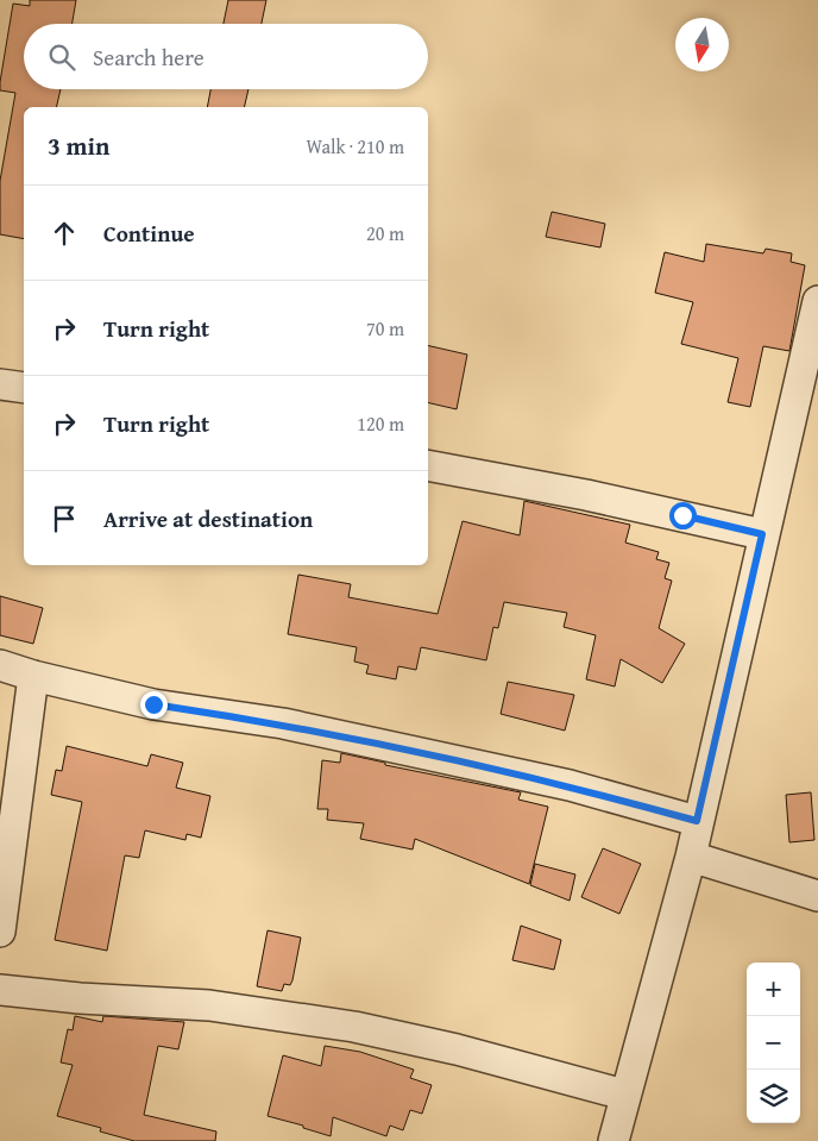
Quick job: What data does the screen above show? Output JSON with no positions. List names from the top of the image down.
{
  "north": "bottom",
  "page": {
    "search": "Search here",
    "heading": ["3 min", "Walk · 210 m"],
    "list": [
      ["Continue", "20 m"],
      ["Turn right", "70 m"],
      ["Turn right", "120 m"],
      "Arrive at destination"
    ],
    "map_buttons": ["+", "−"]
  }
}
